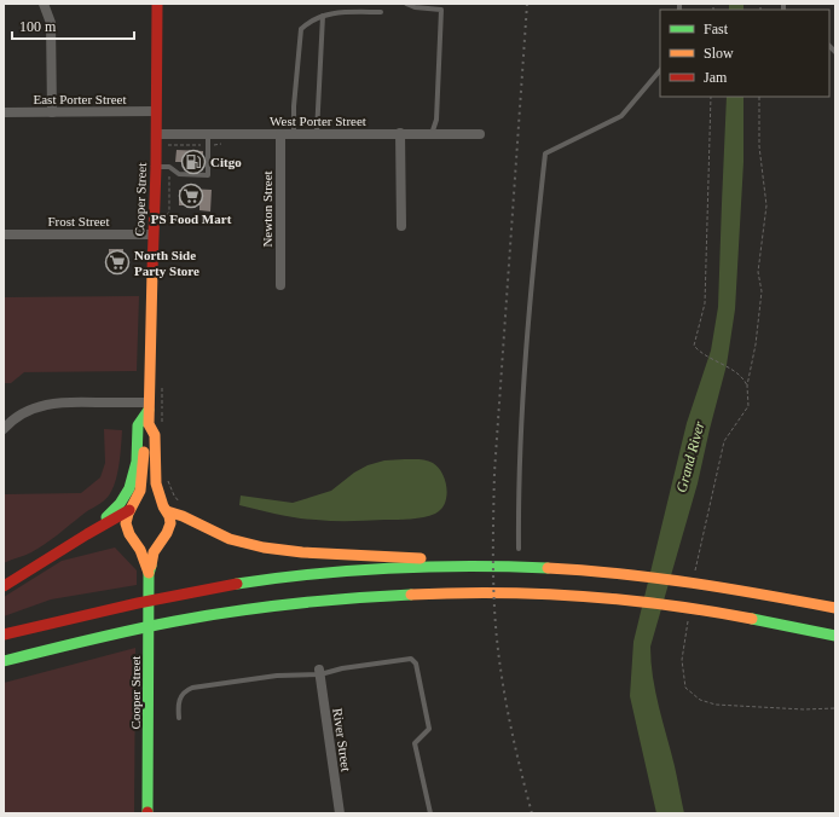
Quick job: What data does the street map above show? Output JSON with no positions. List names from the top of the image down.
{
  "streets": {
    "main road": ["Cooper Street"],
    "street": [
      "East Porter Street",
      "West Porter Street",
      "Newton Street",
      "Frost Street",
      "River Street"
    ]
  },
  "crossings": [
    ["East Porter Street", "Cooper Street"],
    ["West Porter Street", "Cooper Street"],
    ["West Porter Street", "Newton Street"],
    ["Cooper Street", "Frost Street"]
  ],
  "water": ["Grand River"],
  "places": {
    "fuel station": ["Citgo"],
    "supermarket": ["PS Food Mart", "North Side Party Store"]
  },
  "legend": ["Fast", "Slow", "Jam"],
  "scale_bar": "100 m"
}
